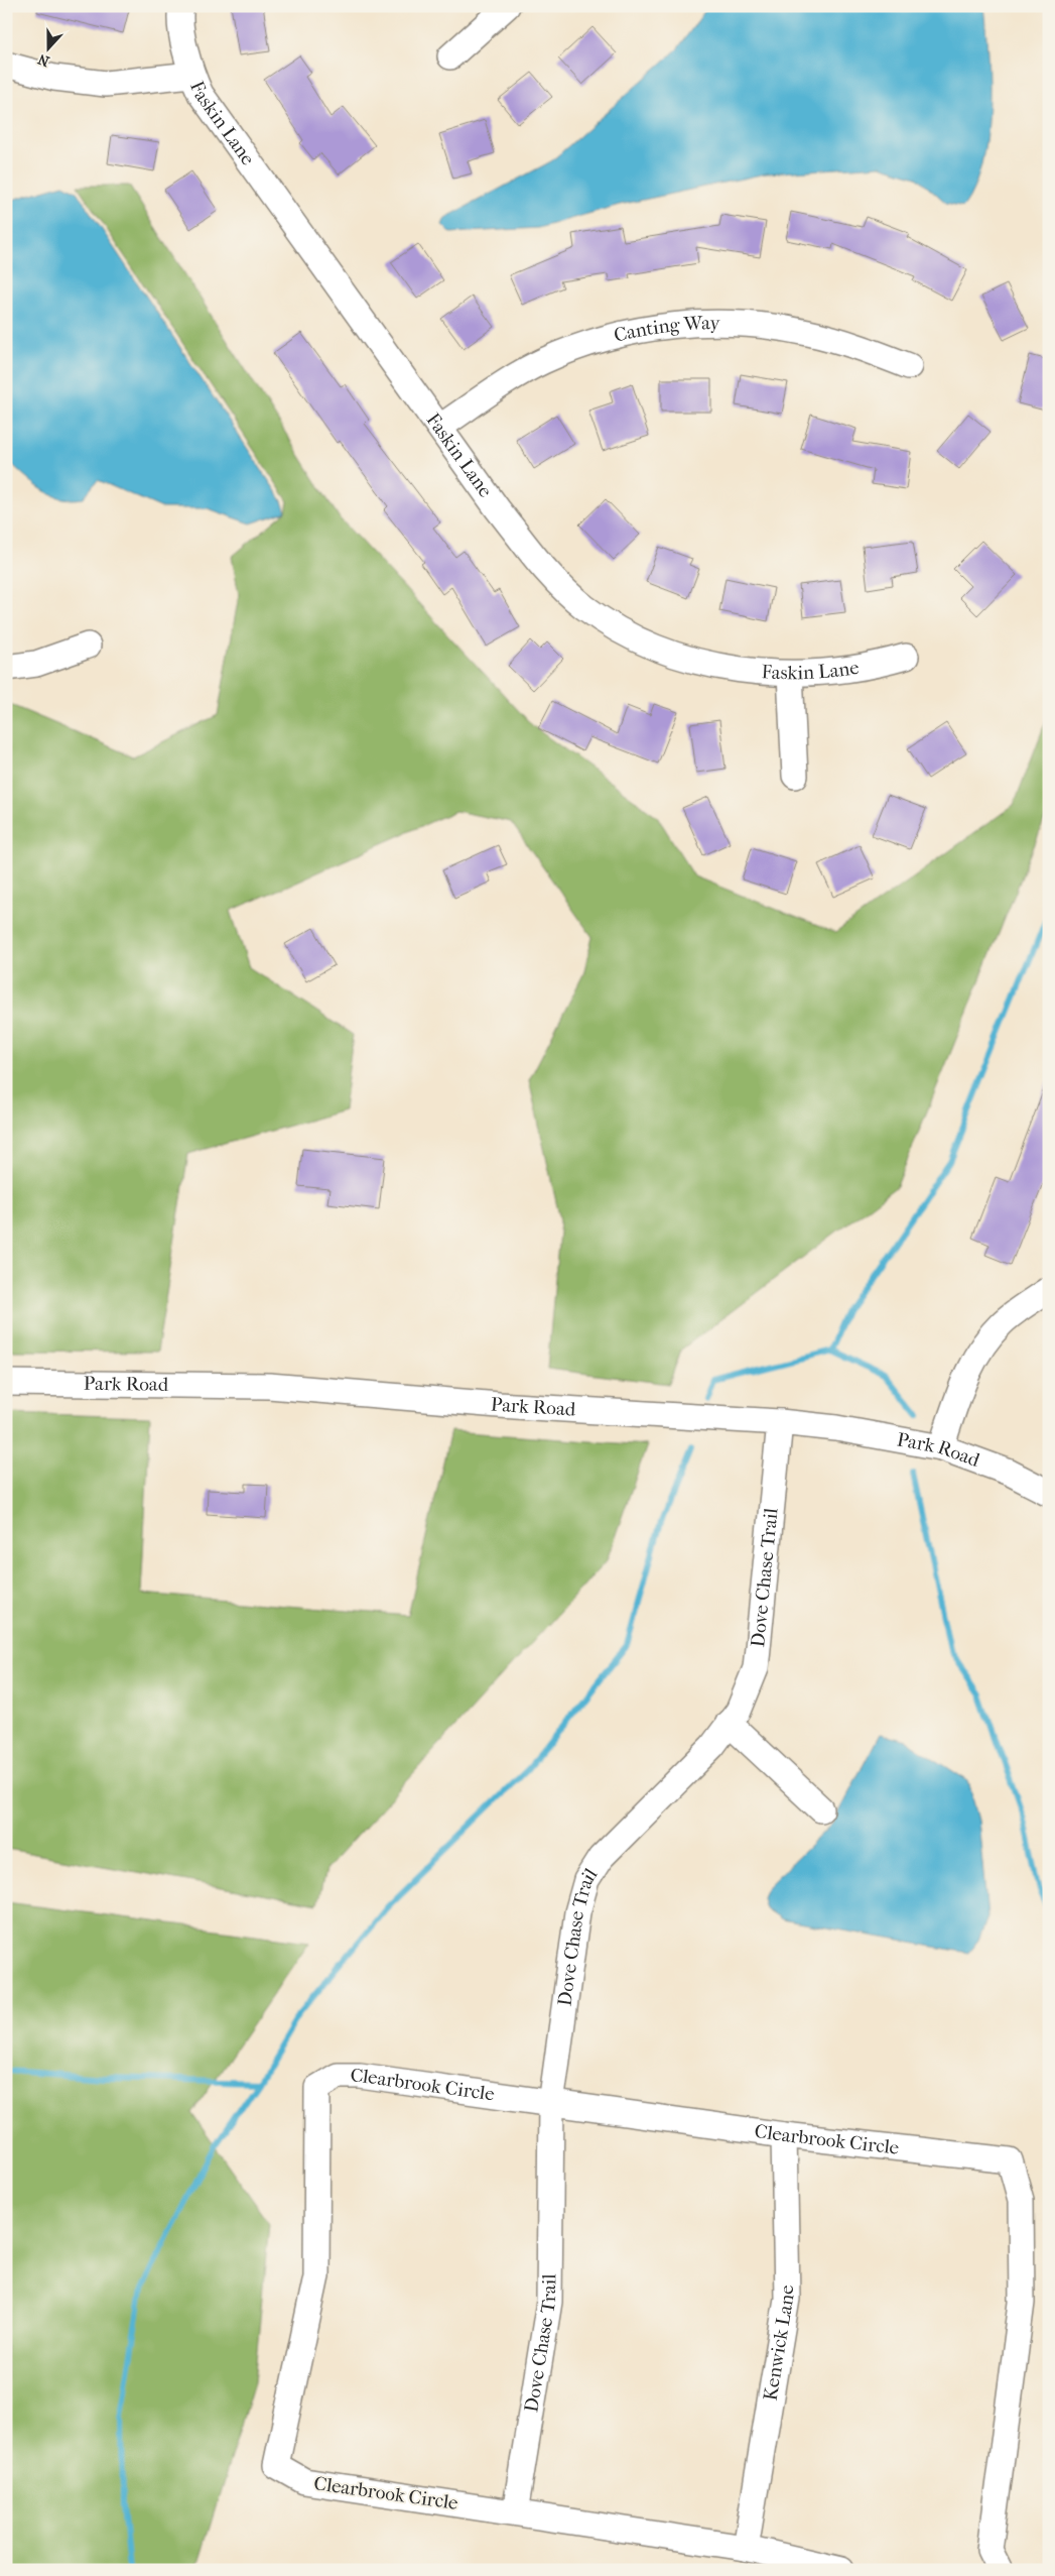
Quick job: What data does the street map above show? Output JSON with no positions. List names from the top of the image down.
{
  "streets": {
    "street": [
      "Faskin Lane",
      "Canting Way",
      "Park Road",
      "Dove Chase Trail",
      "Clearbrook Circle",
      "Kenwick Lane"
    ]
  },
  "crossings": [
    ["Faskin Lane", "Canting Way"],
    ["Park Road", "Dove Chase Trail"],
    ["Dove Chase Trail", "Clearbrook Circle"],
    ["Clearbrook Circle", "Kenwick Lane"]
  ],
  "north": "bottom"
}
